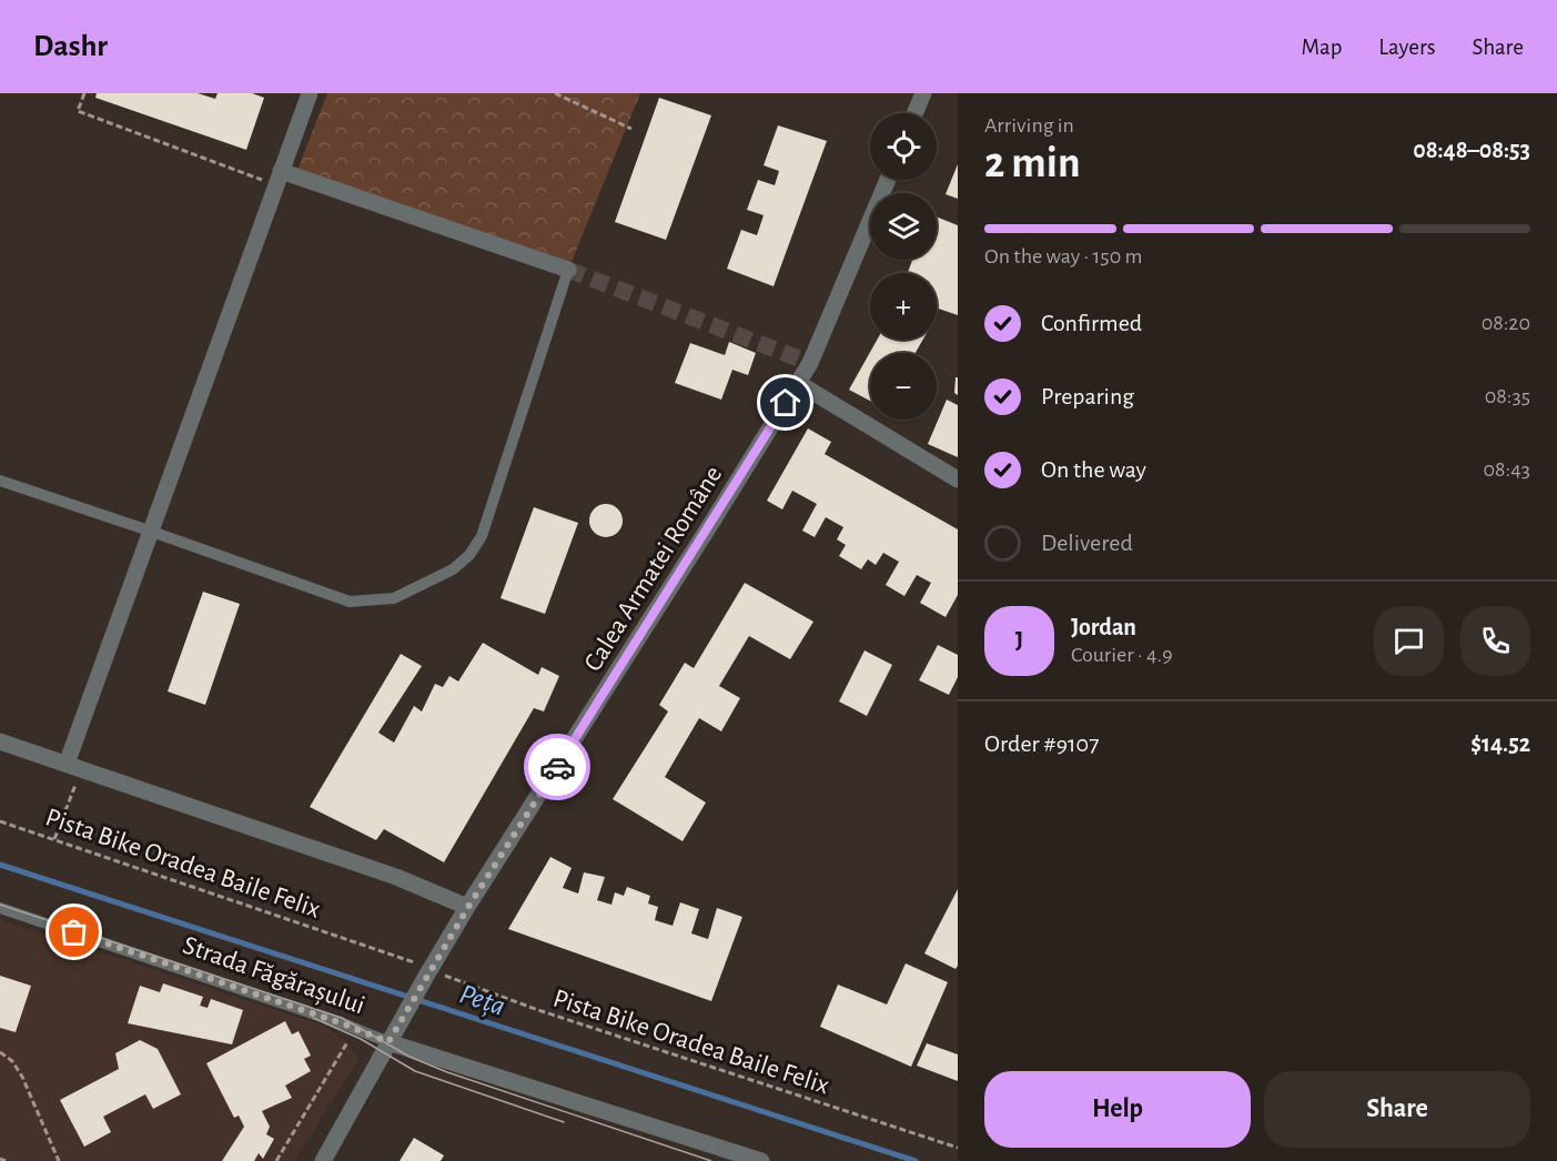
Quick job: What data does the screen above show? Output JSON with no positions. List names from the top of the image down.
{
  "streets": {
    "street": ["Calea Armatei Române", "Strada Făgărașului"],
    "path": ["Pista Bike Oradea Baile Felix"]
  },
  "crossings": [
    ["Calea Armatei Române", "Pista Bike Oradea Baile Felix"],
    ["Calea Armatei Române", "Strada Făgărașului"]
  ],
  "water": ["Peța"],
  "page": {
    "header": "Dashr",
    "nav": ["Map", "Layers", "Share"],
    "heading": ["2 min", "Arriving in", "08:48–08:53"],
    "panel": [
      "Jordan",
      "Courier · 4.9",
      "Order #9107",
      "$14.52"
    ],
    "map_buttons": ["+", "−"],
    "bar": "On the way · 150 m",
    "list": [
      ["Confirmed", "08:20"],
      ["Preparing", "08:35"],
      ["On the way", "08:43"],
      "Delivered"
    ],
    "round": "J",
    "buttons": ["Help", "Share"]
  }
}
